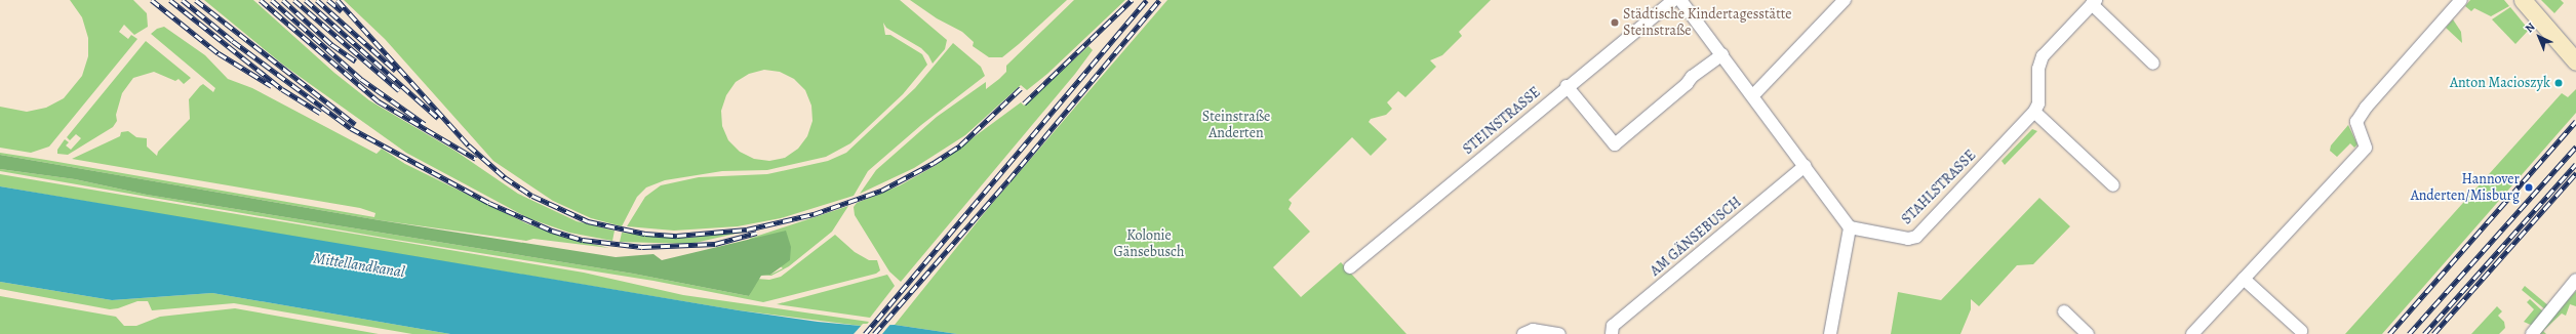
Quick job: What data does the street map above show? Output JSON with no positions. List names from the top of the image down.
{
  "streets": {
    "street": ["STEINSTRASSE", "STAHLSTRASSE", "AM GÄNSEBUSCH"]
  },
  "water": ["Mittellandkanal"],
  "parks": ["Steinstraße Anderten", "Kolonie Gänsebusch"],
  "places": ["Städtische Kindertagesstätte Steinstraße", "Anton Macioszyk", "Hannover Anderten/Misburg"],
  "north": "top left"
}
